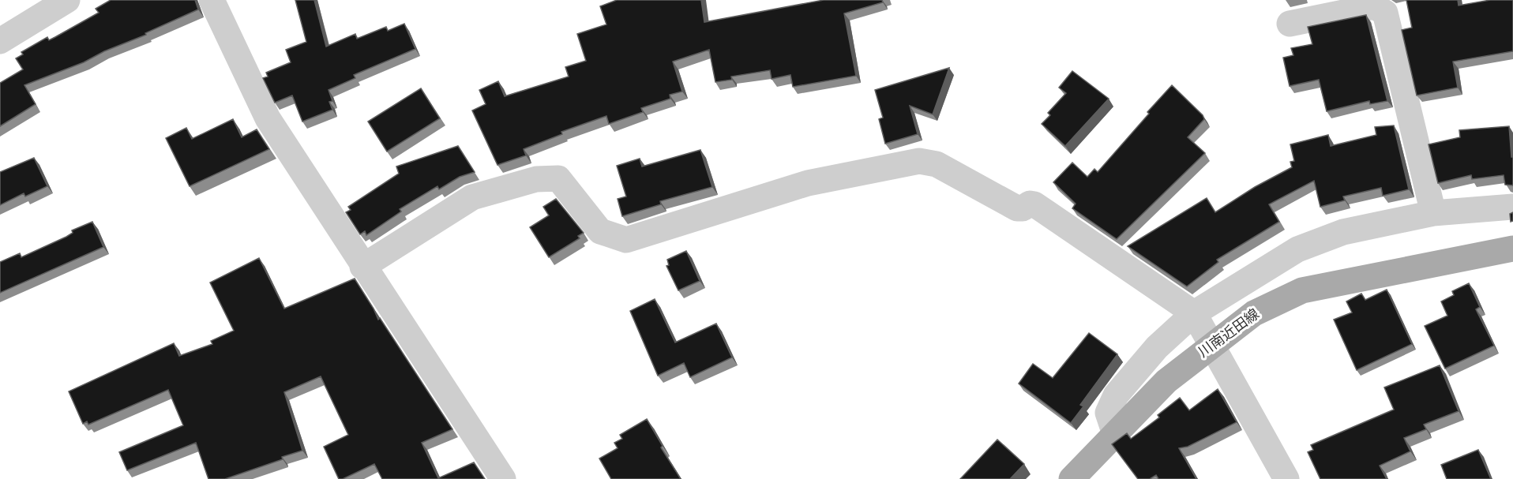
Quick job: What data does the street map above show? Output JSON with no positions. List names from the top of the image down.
{
  "streets": {
    "main road": ["川南近田線"]
  }
}
